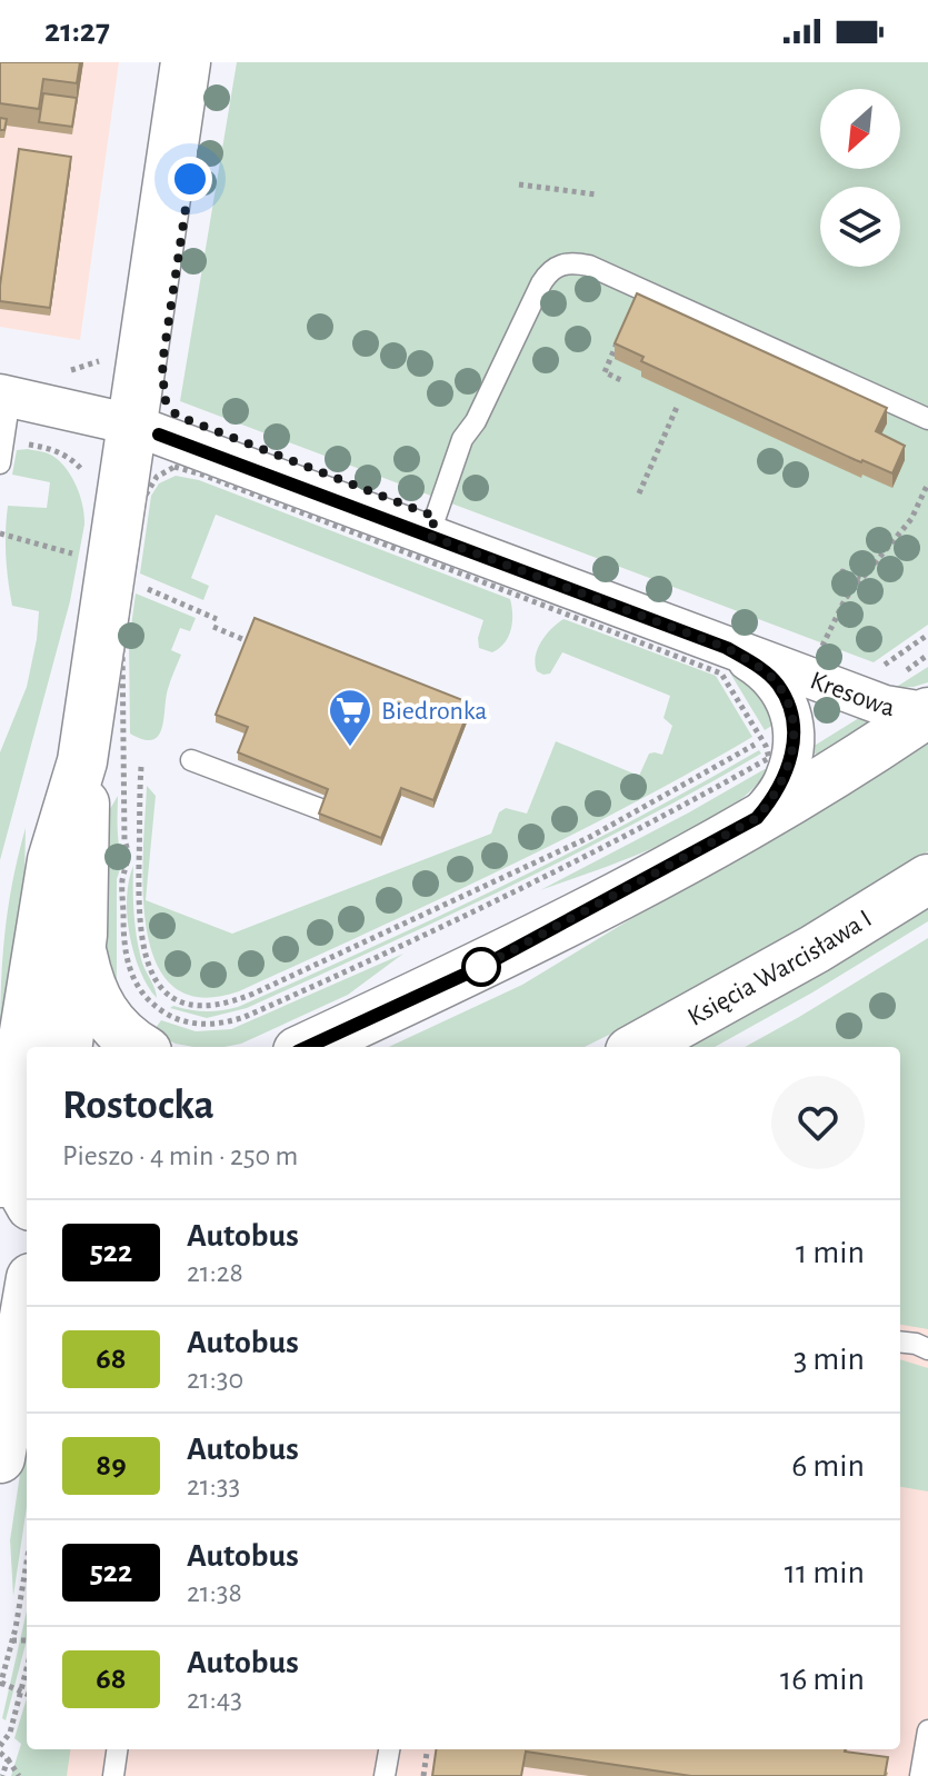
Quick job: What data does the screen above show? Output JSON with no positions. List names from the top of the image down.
{
  "streets": {
    "street": ["Kresowa", "Księcia Warcisława I"]
  },
  "places": {
    "supermarket": ["Biedronka"]
  },
  "lines": ["bus line 522"],
  "north": "bottom left",
  "page": {
    "status": "21:27",
    "heading": ["Rostocka", "Pieszo · 4 min · 250 m"],
    "list": [
      {
        "mark": "522",
        "name": "Autobus",
        "note": "21:28",
        "value": "1 min"
      },
      {
        "mark": "68",
        "name": "Autobus",
        "note": "21:30",
        "value": "3 min"
      },
      {
        "mark": "89",
        "name": "Autobus",
        "note": "21:33",
        "value": "6 min"
      },
      {
        "mark": "522",
        "name": "Autobus",
        "note": "21:38",
        "value": "11 min"
      },
      {
        "mark": "68",
        "name": "Autobus",
        "note": "21:43",
        "value": "16 min"
      }
    ]
  }
}
